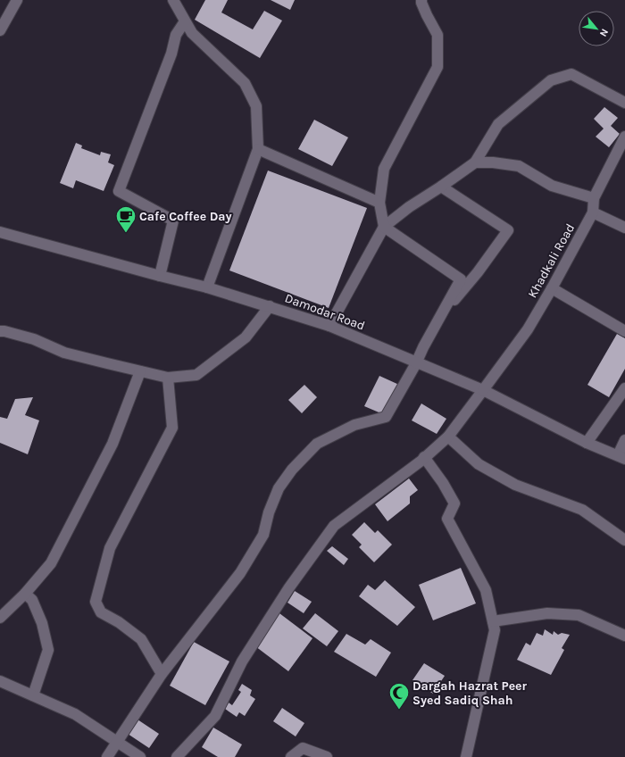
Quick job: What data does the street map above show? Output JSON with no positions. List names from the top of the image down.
{
  "streets": {
    "street": ["Khadkali Road", "Damodar Road"]
  },
  "crossings": [
    ["Khadkali Road", "Damodar Road"]
  ],
  "places": {
    "cafe": ["Cafe Coffee Day"],
    "mosque": ["Dargah Hazrat Peer Syed Sadiq Shah"]
  },
  "north": "bottom right"
}
